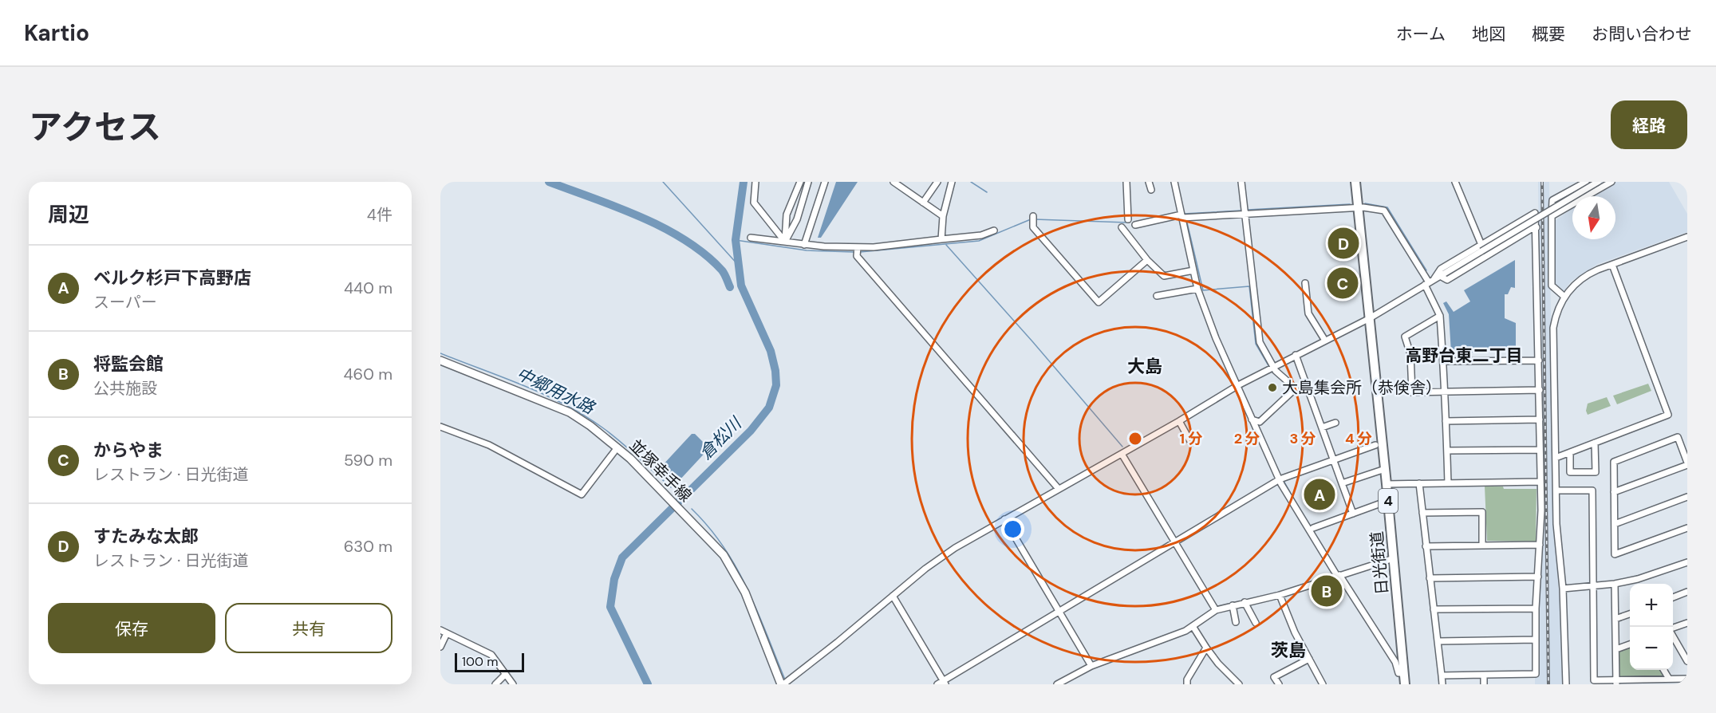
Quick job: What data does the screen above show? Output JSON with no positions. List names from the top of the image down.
{
  "streets": {
    "highway": ["4", "日光街道"],
    "main road": ["並塚幸手線"]
  },
  "districts": ["高野台東二丁目", "大島", "茨島"],
  "water": ["中郷用水路", "倉松川"],
  "places": ["大島集会所（恭倹舎）"],
  "scale_bar": "100 m",
  "north": "bottom",
  "page": {
    "header": "Kartio",
    "nav": [
      "ホーム",
      "地図",
      "概要",
      "お問い合わせ"
    ],
    "title": "アクセス",
    "buttons": [
      "経路",
      ["保存", "共有"]
    ],
    "heading": ["周辺", "4件"],
    "pins": [
      "D",
      "C",
      "A",
      "B"
    ],
    "list": [
      {
        "mark": "A",
        "name": "ベルク杉戸下高野店",
        "note": "スーパー",
        "value": "440 m"
      },
      {
        "mark": "B",
        "name": "将監会館",
        "note": "公共施設",
        "value": "460 m"
      },
      {
        "mark": "C",
        "name": "からやま",
        "note": "レストラン · 日光街道",
        "value": "590 m"
      },
      {
        "mark": "D",
        "name": "すたみな太郎",
        "note": "レストラン · 日光街道",
        "value": "630 m"
      }
    ],
    "map_buttons": ["+", "−"],
    "scale": "100 m"
  },
  "rings": [
    "1 分",
    "2 分",
    "3 分",
    "4 分"
  ]
}
